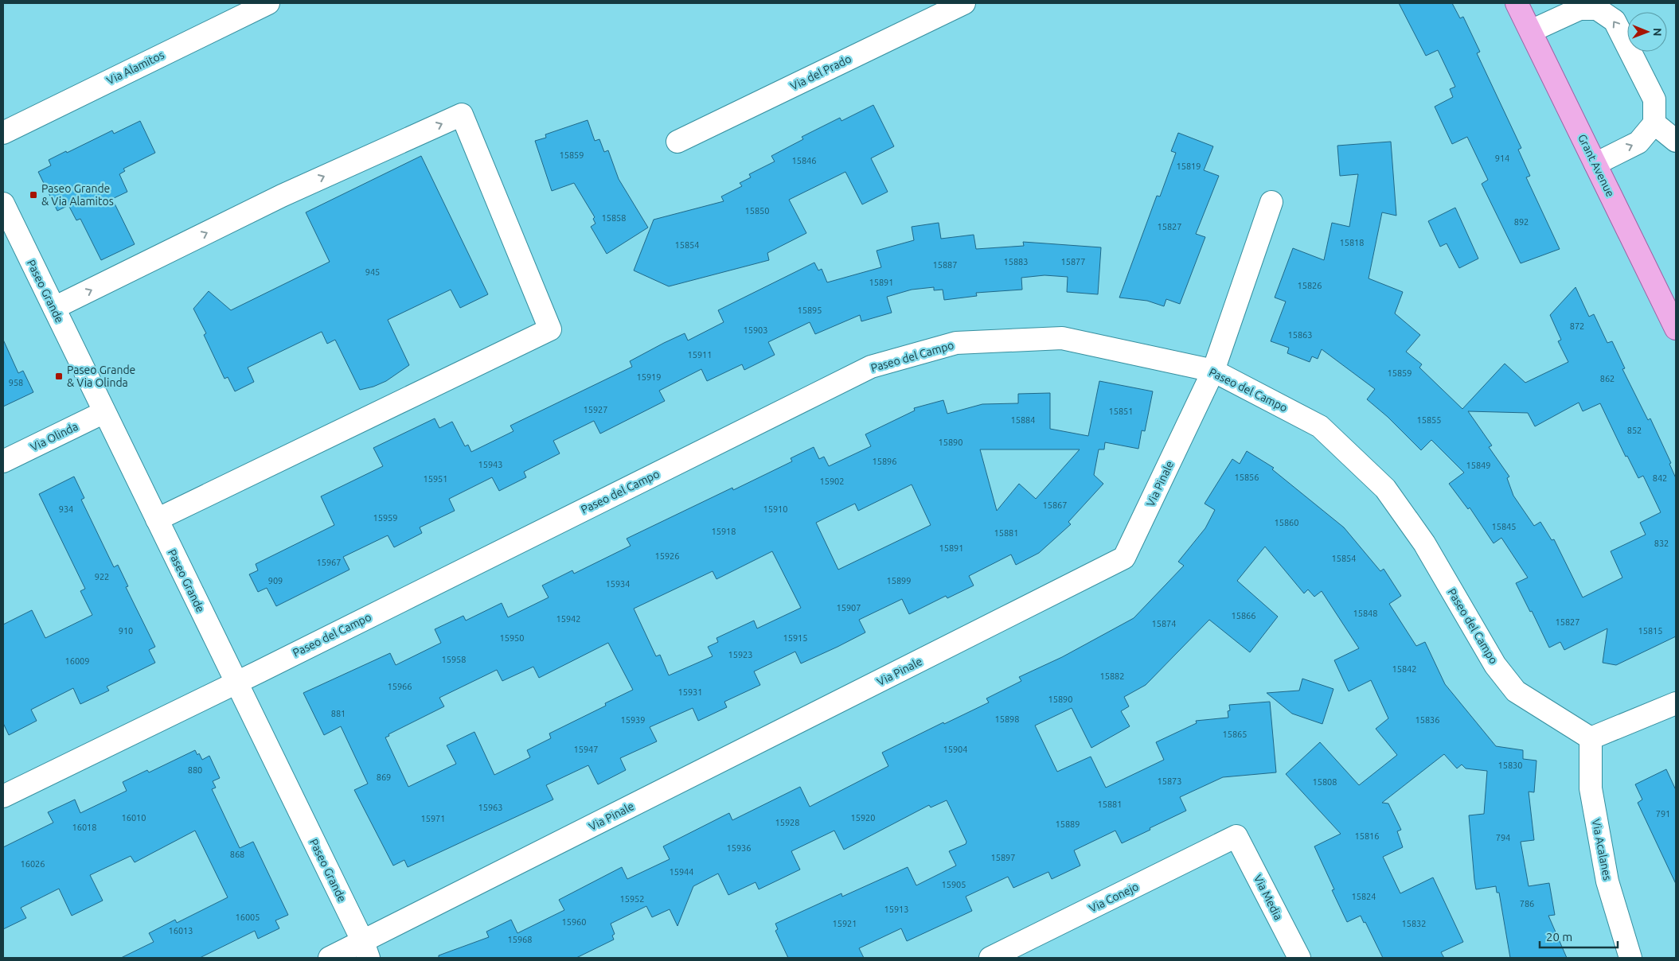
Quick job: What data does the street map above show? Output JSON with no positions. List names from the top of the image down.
{
  "streets": {
    "main road": ["Grant Avenue"],
    "street": [
      "Via Alamitos",
      "Via del Prado",
      "Paseo Grande",
      "Paseo del Campo",
      "Via Olinda",
      "Via Pinale",
      "Via Acalanes",
      "Via Conejo",
      "Via Media"
    ]
  },
  "crossings": [
    ["Paseo Grande", "Paseo del Campo"],
    ["Paseo Grande", "Via Olinda"],
    ["Paseo Grande", "Via Pinale"],
    ["Paseo del Campo", "Via Pinale"],
    ["Paseo del Campo", "Via Acalanes"],
    ["Via Conejo", "Via Media"]
  ],
  "places": {
    "transit": ["Paseo Grande & Via Alamitos", "Paseo Grande & Via Olinda"]
  },
  "house_numbers": [
    "15859",
    "914",
    "15846",
    "15819",
    "15850",
    "15858",
    "892",
    "15827",
    "15818",
    "15854",
    "15883",
    "15877",
    "15887",
    "945",
    "15891",
    "15826",
    "15895",
    "872",
    "15903",
    "15863",
    "15911",
    "15859",
    "15919",
    "862",
    "958",
    "15927",
    "15851",
    "15884",
    "15855",
    "852",
    "15890",
    "15896",
    "15943",
    "15849",
    "15856",
    "842",
    "15951",
    "15902",
    "15867",
    "934",
    "15910",
    "15959",
    "15860",
    "15845",
    "15918",
    "15881",
    "832",
    "15891",
    "15926",
    "15854",
    "15967",
    "922",
    "909",
    "15899",
    "15934",
    "15907",
    "15848",
    "15866",
    "15942",
    "15827",
    "15874",
    "910",
    "15815",
    "15950",
    "15915",
    "15923",
    "15958",
    "16009",
    "15842",
    "15882",
    "15966",
    "15931",
    "15890",
    "881",
    "15898",
    "15939",
    "15836",
    "15865",
    "15947",
    "15904",
    "15830",
    "880",
    "869",
    "15873",
    "15808",
    "15881",
    "15963",
    "791",
    "16010",
    "15920",
    "15971",
    "15928",
    "15889",
    "16018",
    "15816",
    "794",
    "15936",
    "868",
    "15897",
    "16026",
    "15944",
    "15905",
    "15824",
    "15952",
    "786",
    "15913",
    "16005",
    "15960",
    "15921",
    "15832",
    "16013",
    "15968"
  ],
  "scale_bar": "20 m",
  "north": "right"
}
